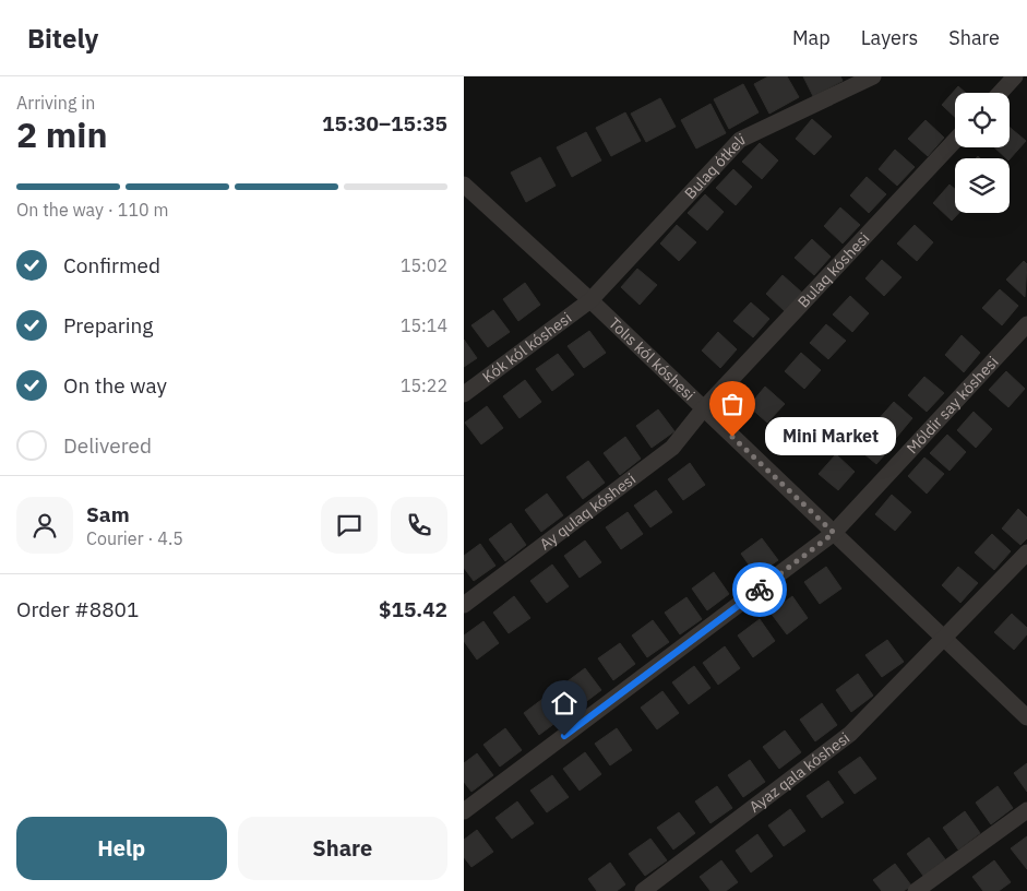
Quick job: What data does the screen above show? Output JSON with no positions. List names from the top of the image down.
{
  "streets": {
    "street": [
      "Bulaq ótkeli",
      "Bulaq kóshesi",
      "Kók kól kóshesi",
      "Tolıs kól kóshesi",
      "Móldir say kóshesi",
      "Ay qulaq kóshesi",
      "Ayaz qala kóshesi"
    ]
  },
  "crossings": [
    ["Bulaq ótkeli", "Kók kól kóshesi"],
    ["Bulaq ótkeli", "Tolıs kól kóshesi"],
    ["Bulaq kóshesi", "Tolıs kól kóshesi"],
    ["Bulaq kóshesi", "Ay qulaq kóshesi"],
    ["Kók kól kóshesi", "Tolıs kól kóshesi"],
    ["Tolıs kól kóshesi", "Móldir say kóshesi"],
    ["Tolıs kól kóshesi", "Ay qulaq kóshesi"],
    ["Tolıs kól kóshesi", "Ayaz qala kóshesi"]
  ],
  "places": ["Mini Market"],
  "page": {
    "header": "Bitely",
    "nav": ["Map", "Layers", "Share"],
    "heading": ["2 min", "Arriving in", "15:30–15:35"],
    "panel": [
      "Sam",
      "Courier · 4.5",
      "Order #8801",
      "$15.42"
    ],
    "bar": "On the way · 110 m",
    "list": [
      ["Confirmed", "15:02"],
      ["Preparing", "15:14"],
      ["On the way", "15:22"],
      "Delivered"
    ],
    "bubble": "Mini Market",
    "buttons": ["Help", "Share"]
  }
}
